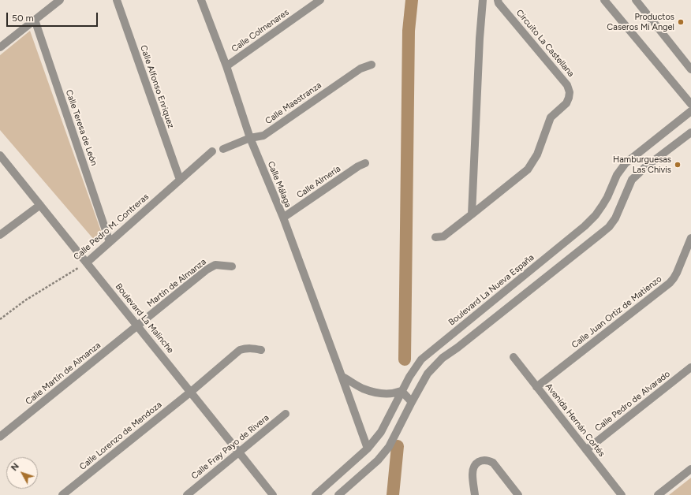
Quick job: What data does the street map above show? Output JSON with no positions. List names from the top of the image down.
{
  "streets": {
    "street": [
      "Calle Colmenares",
      "Circuito La Castellana",
      "Calle Alfonso Enriquez",
      "Calle Maestranza",
      "Calle Teresa de León",
      "Calle Almería",
      "Calle Málaga",
      "Calle Pedro M. Contreras",
      "Martín de Almanza",
      "Boulevard La Nueva España",
      "Calle Juan Ortiz de Matienzo",
      "Boulevard La Malinche",
      "Calle Martín de Almanza",
      "Calle Pedro de Alvarado",
      "Avenida Hernán Cortés",
      "Calle Lorenzo de Mendoza",
      "Calle Fray Payo de Rivera"
    ]
  },
  "crossings": [
    ["Calle Colmenares", "Calle Málaga"],
    ["Calle Alfonso Enriquez", "Calle Pedro M. Contreras"],
    ["Calle Maestranza", "Calle Málaga"],
    ["Calle Teresa de León", "Calle Pedro M. Contreras"],
    ["Calle Almería", "Calle Málaga"],
    ["Calle Málaga", "Boulevard La Nueva España"],
    ["Calle Pedro M. Contreras", "Boulevard La Malinche"],
    ["Martín de Almanza", "Boulevard La Malinche"],
    ["Martín de Almanza", "Calle Martín de Almanza"],
    ["Calle Juan Ortiz de Matienzo", "Avenida Hernán Cortés"],
    ["Boulevard La Malinche", "Calle Martín de Almanza"],
    ["Boulevard La Malinche", "Calle Lorenzo de Mendoza"],
    ["Boulevard La Malinche", "Calle Fray Payo de Rivera"],
    ["Calle Pedro de Alvarado", "Avenida Hernán Cortés"]
  ],
  "places": ["Productos Caseros Mi Angel", "Hamburguesas Las Chivis"],
  "scale_bar": "50 m",
  "north": "top left"
}
